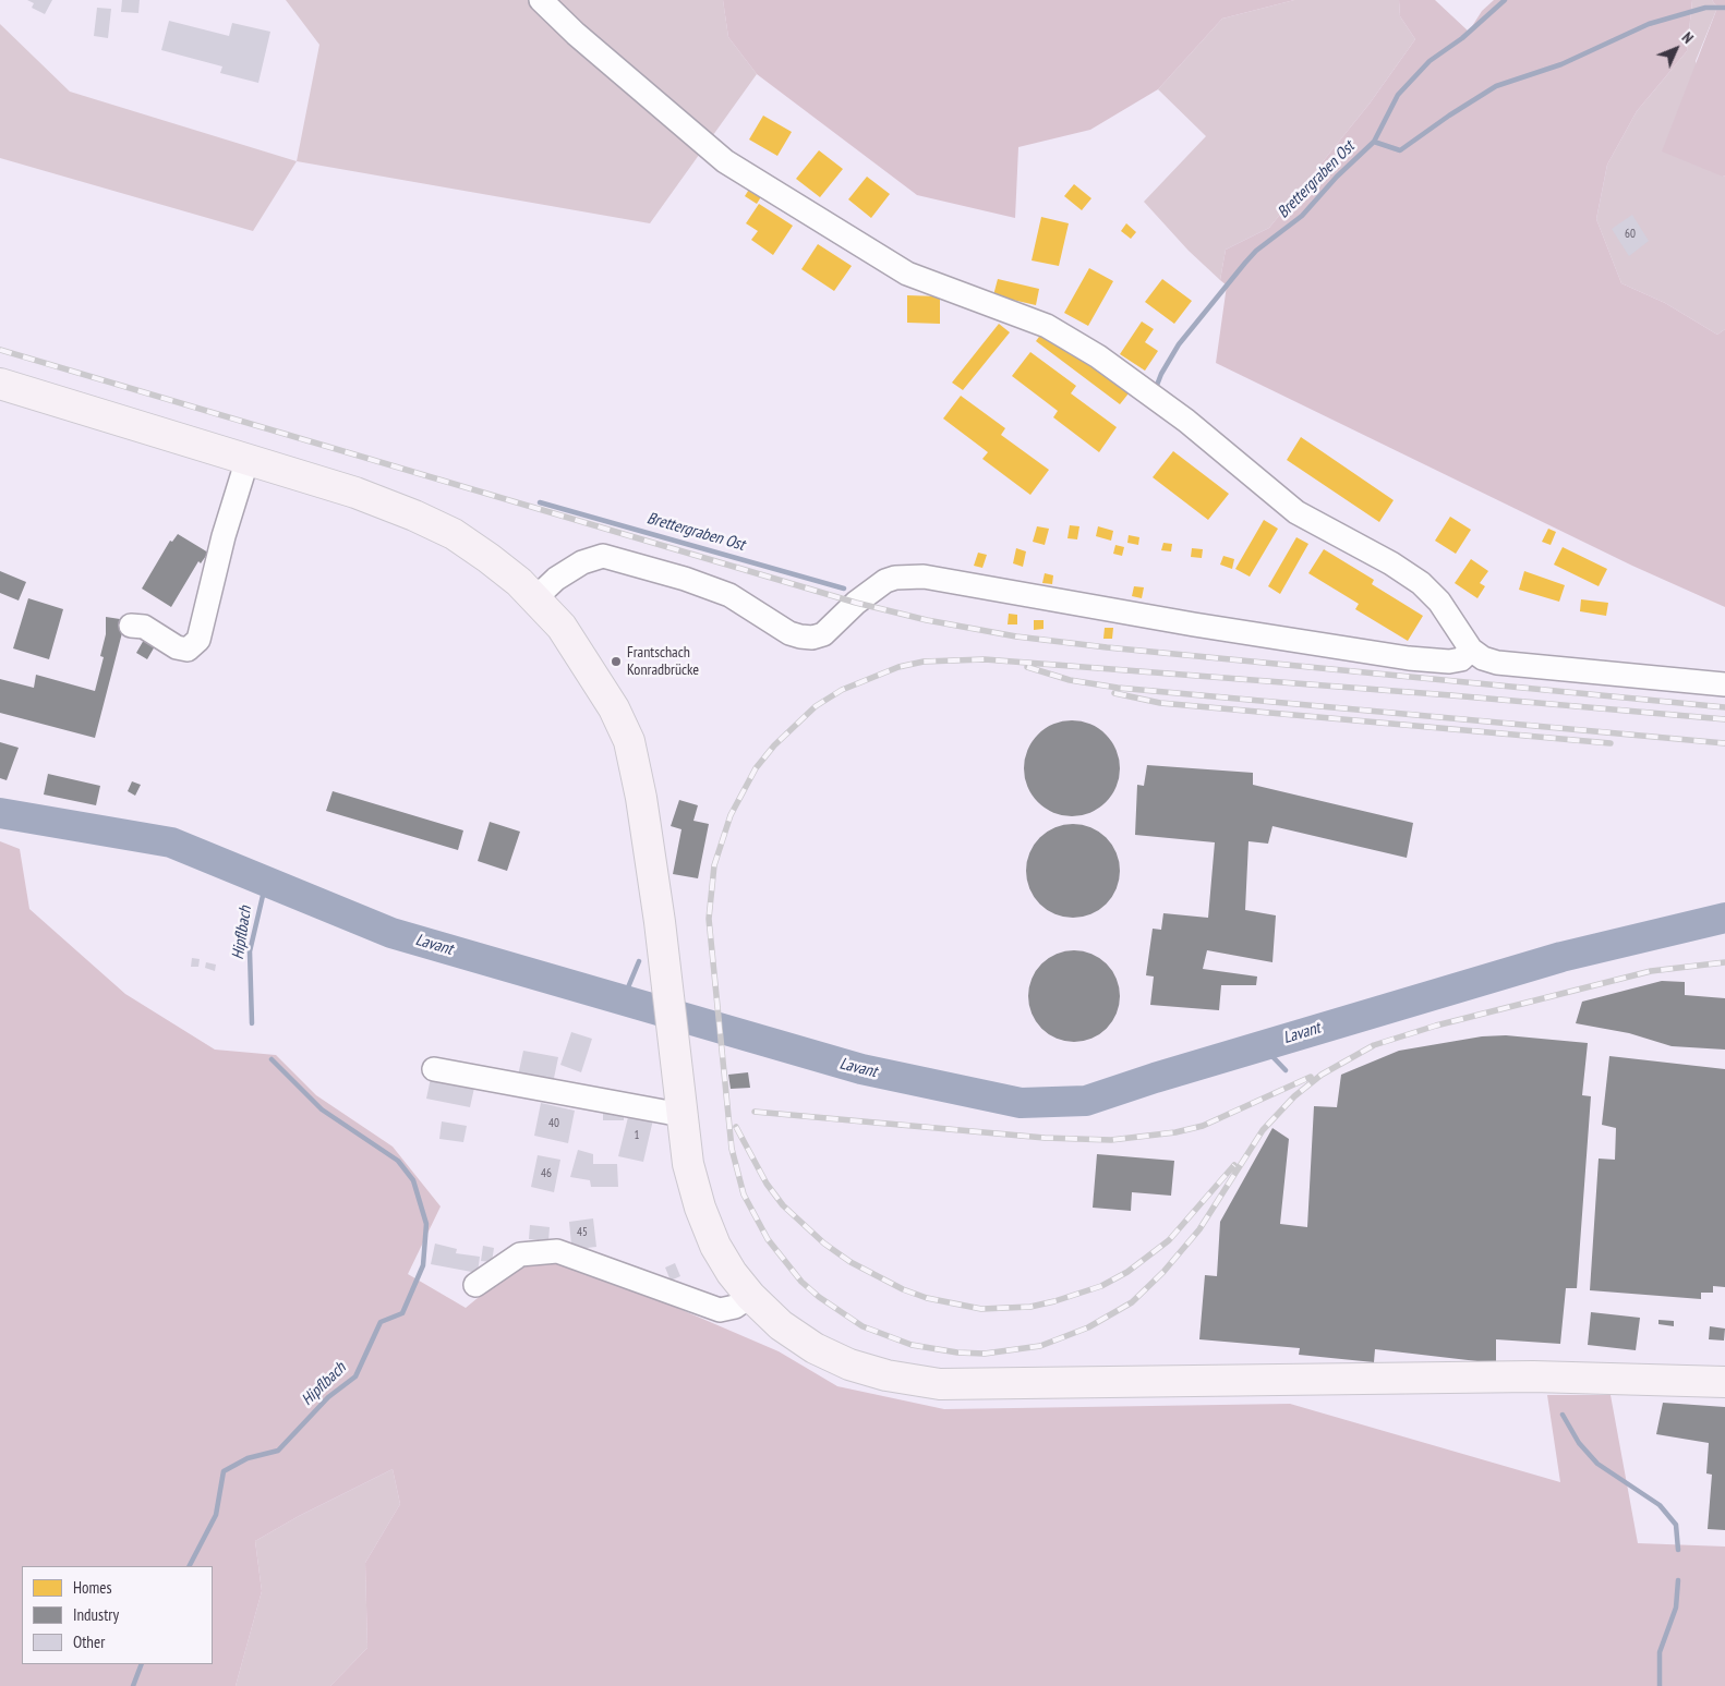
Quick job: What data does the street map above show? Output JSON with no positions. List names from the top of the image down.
{
  "water": ["Brettergraben Ost", "Hipflbach", "Lavant"],
  "places": ["Frantschach Konradbrücke"],
  "house_numbers": [
    "60",
    "40",
    "1",
    "46",
    "45"
  ],
  "legend": ["Homes", "Industry", "Other"],
  "north": "top right"
}
